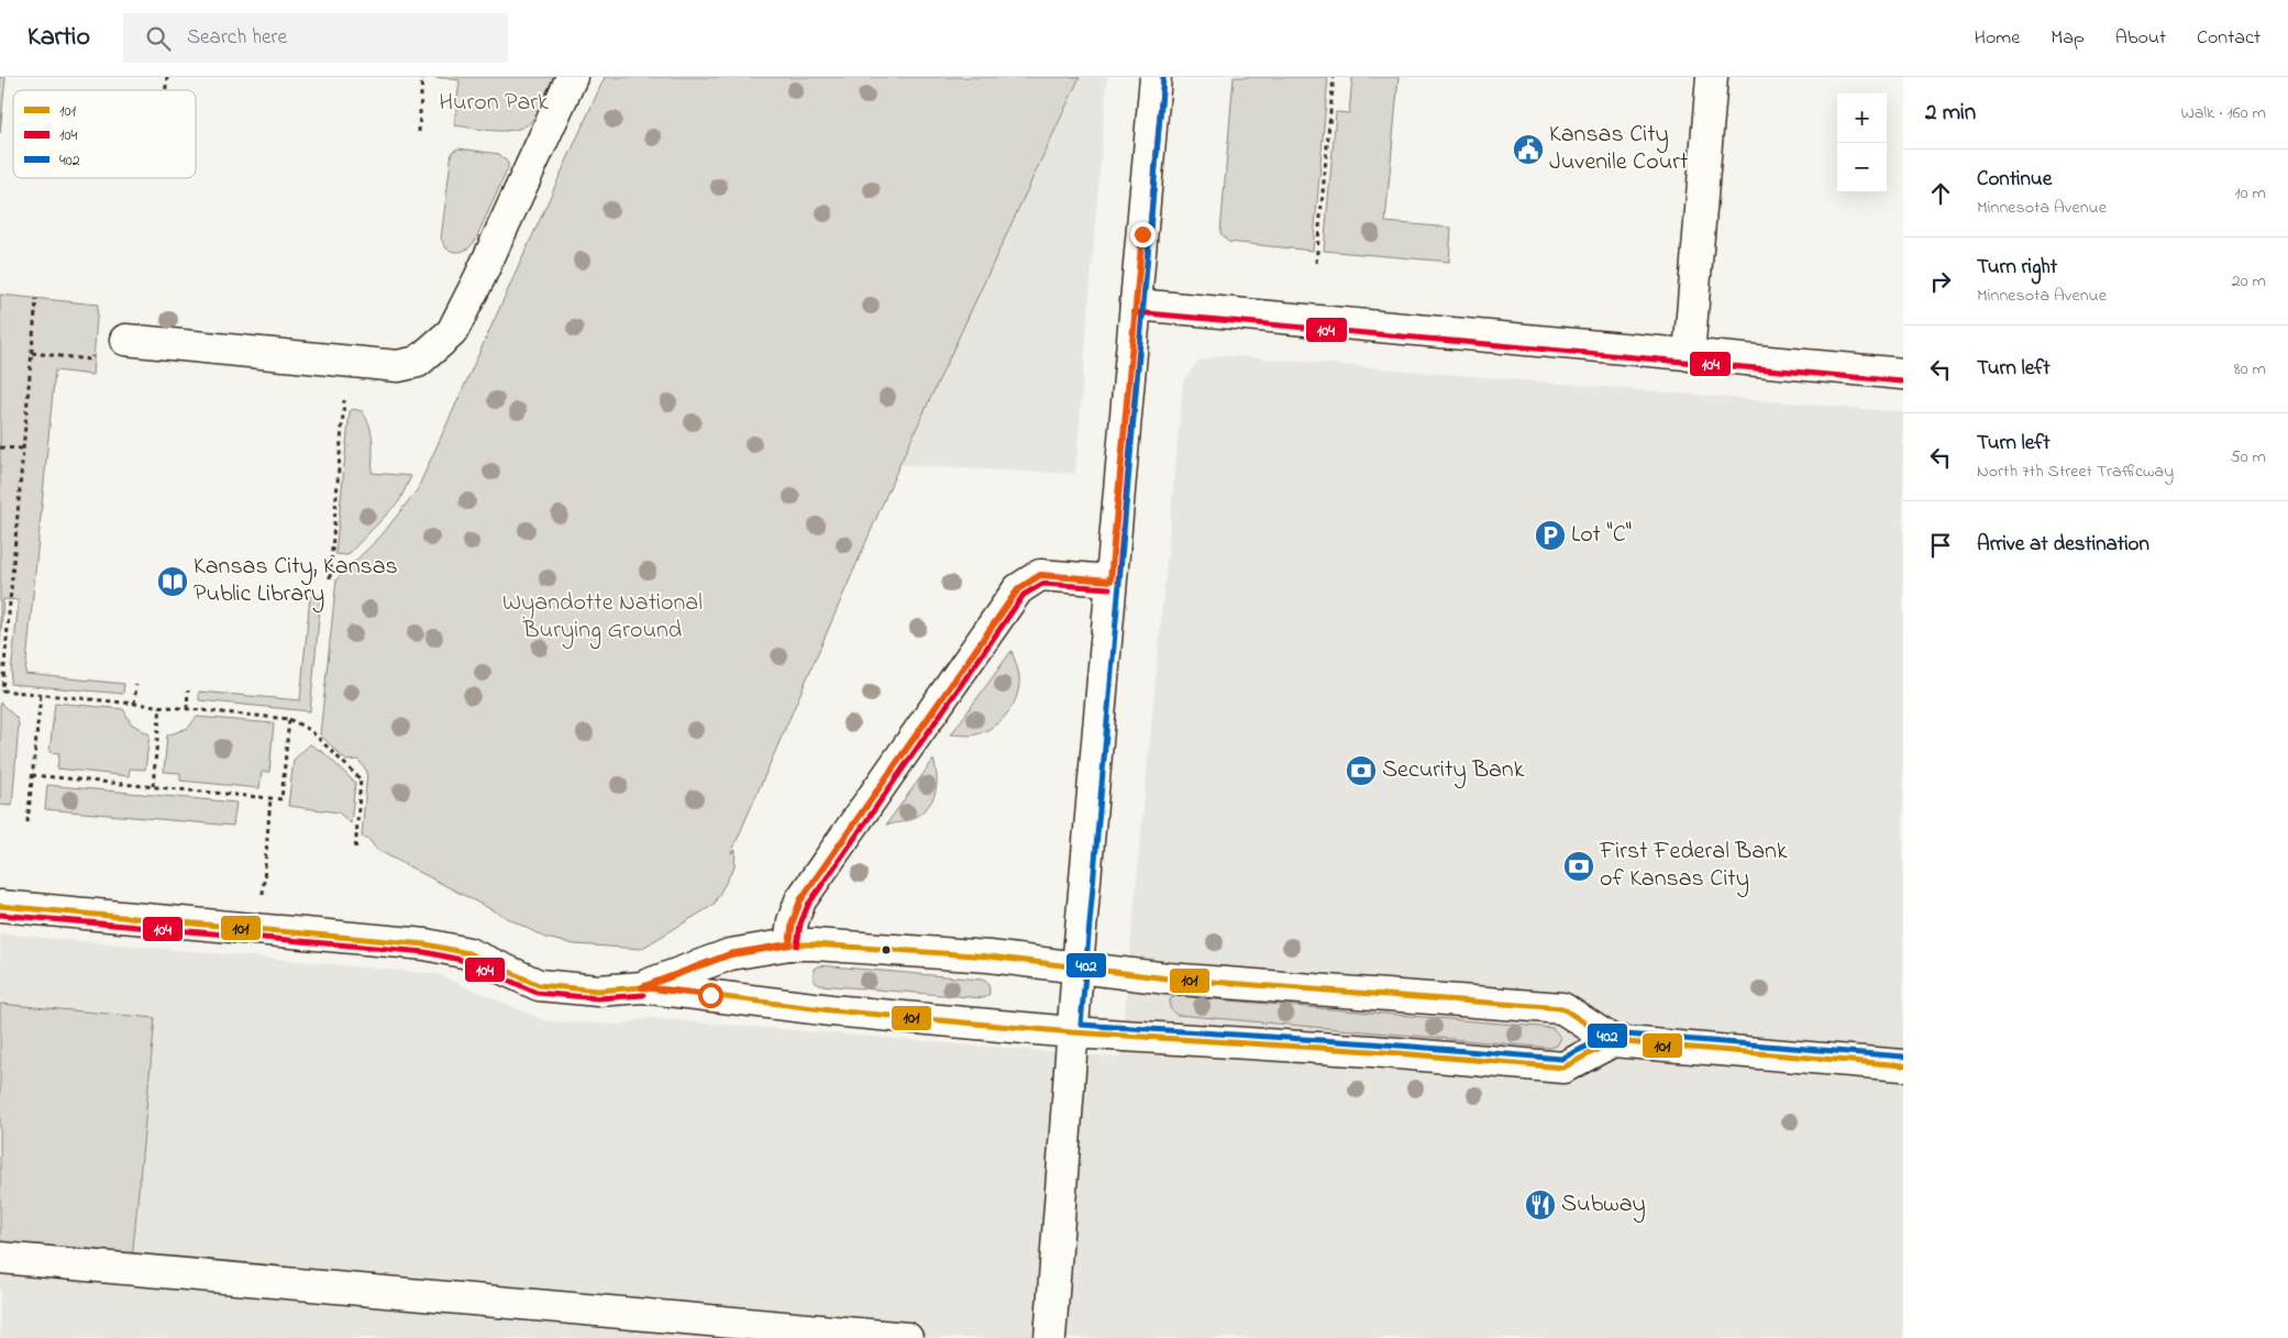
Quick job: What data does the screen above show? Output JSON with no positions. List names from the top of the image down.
{
  "parks": ["Huron Park", "Wyandotte National Burying Ground"],
  "places": {
    "public building": ["Kansas City Juvenile Court"],
    "parking": ["Lot \"C\""],
    "library": ["Kansas City, Kansas Public Library"],
    "bank": ["Security Bank", "First Federal Bank of Kansas City"],
    "restaurant": ["Subway"]
  },
  "lines": ["transit line 104", "transit line 402", "transit line 101"],
  "legend": ["101", "104", "402"],
  "page": {
    "header": "Kartio",
    "search": "Search here",
    "nav": [
      "Home",
      "Map",
      "About",
      "Contact"
    ],
    "heading": ["2 min", "Walk · 160 m"],
    "map_buttons": ["+", "−"],
    "list": [
      ["Continue", "Minnesota Avenue", "10 m"],
      ["Turn right", "Minnesota Avenue", "20 m"],
      ["Turn left", "80 m"],
      ["Turn left", "North 7th Street Trafficway", "50 m"],
      "Arrive at destination"
    ]
  }
}
